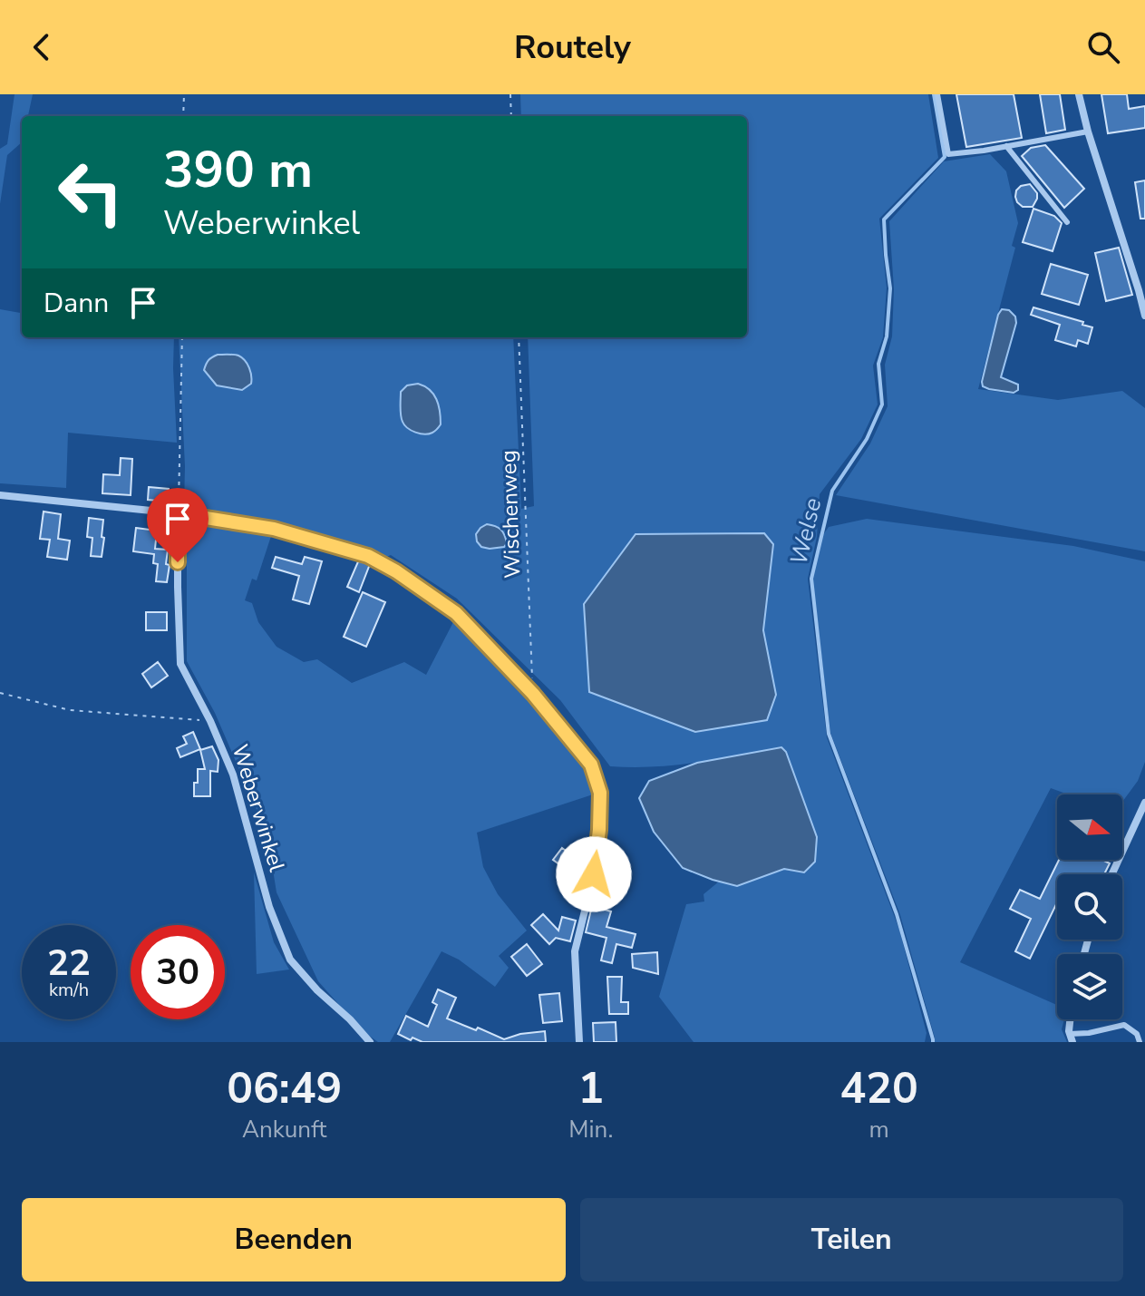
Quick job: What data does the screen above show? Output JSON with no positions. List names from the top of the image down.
{
  "streets": {
    "street": ["Weberwinkel"],
    "path": ["Wischenweg"]
  },
  "water": ["Welse"],
  "north": "right",
  "page": {
    "header": "Routely",
    "turn": ["390 m", "Weberwinkel"],
    "then": "Dann",
    "speed": "22 km/h",
    "limit": "30",
    "eta": [
      "06:49",
      "Ankunft",
      "1",
      "Min.",
      "420",
      "m"
    ],
    "buttons": ["Beenden", "Teilen"]
  }
}
